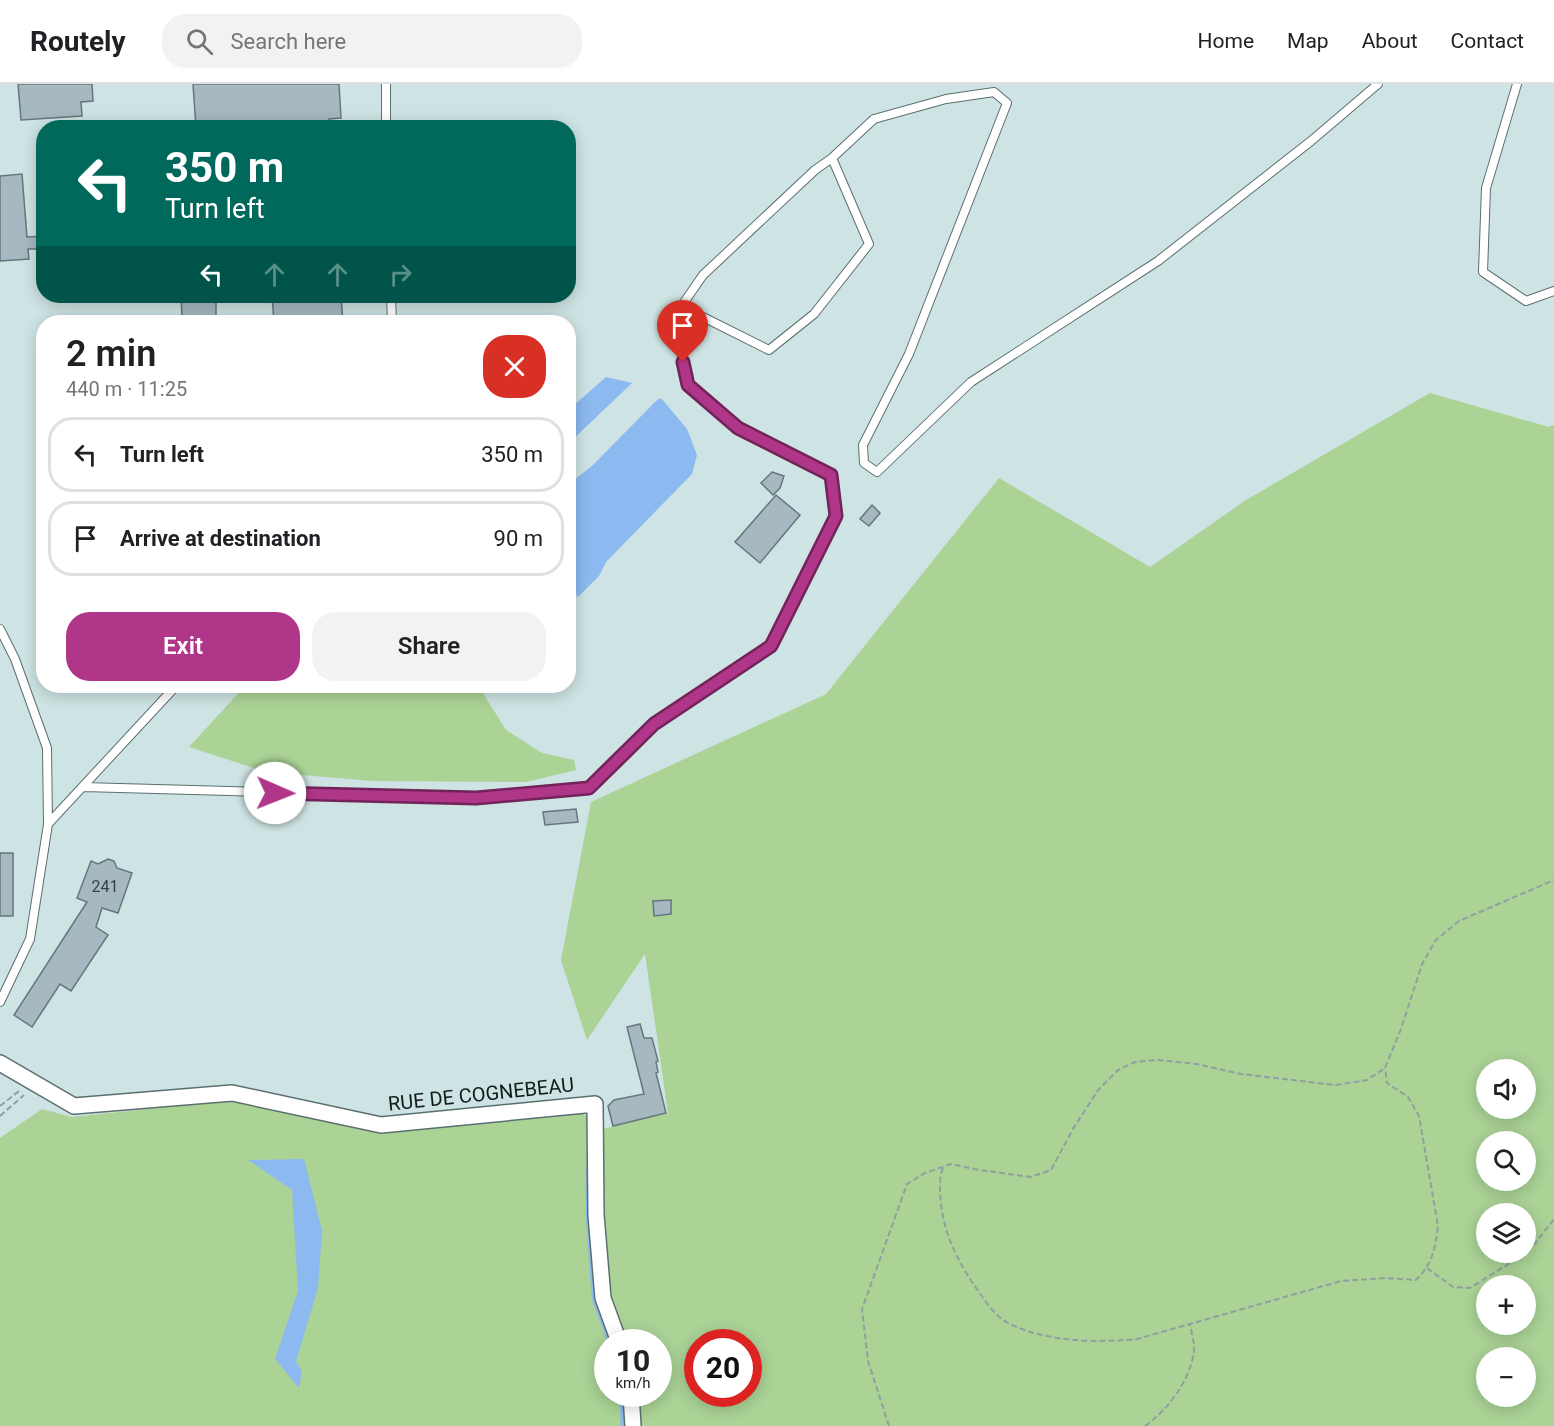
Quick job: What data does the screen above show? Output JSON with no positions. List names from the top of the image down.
{
  "streets": {
    "street": ["RUE DE COGNEBEAU"]
  },
  "house_numbers": ["241"],
  "page": {
    "header": "Routely",
    "search": "Search here",
    "nav": [
      "Home",
      "Map",
      "About",
      "Contact"
    ],
    "turn": ["350 m", "Turn left"],
    "heading": ["2 min", "440 m · 11:25"],
    "list": [
      {
        "name": "Turn left",
        "value": "350 m"
      },
      {
        "name": "Arrive at destination",
        "value": "90 m"
      }
    ],
    "buttons": ["Exit", "Share"],
    "map_buttons": ["+", "−"],
    "speed": "10 km/h",
    "limit": "20"
  }
}
